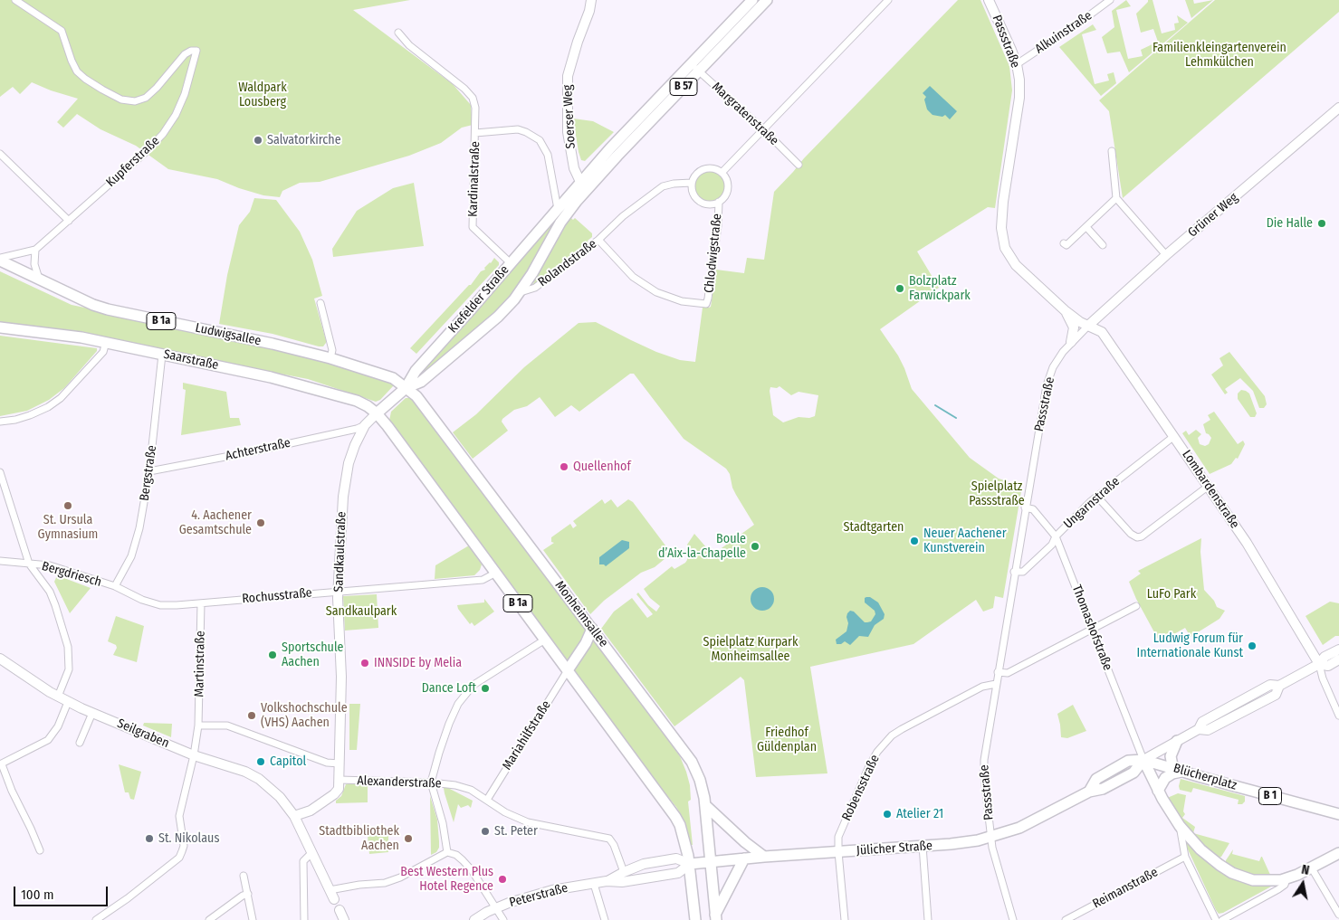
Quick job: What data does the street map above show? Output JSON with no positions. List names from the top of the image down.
{
  "streets": {
    "main road": [
      "B 57",
      "Rolandstraße",
      "Krefelder Straße",
      "B 1a",
      "Ludwigsallee",
      "Saarstraße",
      "Monheimsallee",
      "Blücherplatz",
      "B 1",
      "Jülicher Straße"
    ],
    "street": [
      "Alkuinstraße",
      "Passstraße",
      "Margratenstraße",
      "Soerser Weg",
      "Kupferstraße",
      "Kardinalstraße",
      "Grüner Weg",
      "Chlodwigstraße",
      "Achterstraße",
      "Bergstraße",
      "Lombardenstraße",
      "Ungarnstraße",
      "Sandkaulstraße",
      "Bergdriesch",
      "Rochusstraße",
      "Thomashofstraße",
      "Martinstraße",
      "Seilgraben",
      "Mariahilfstraße",
      "Alexanderstraße",
      "Robensstraße",
      "Reimanstraße",
      "Peterstraße"
    ]
  },
  "crossings": [
    ["Alkuinstraße", "Passstraße"],
    ["Passstraße", "Grüner Weg"],
    ["Passstraße", "Lombardenstraße"],
    ["Passstraße", "Ungarnstraße"],
    ["Passstraße", "Thomashofstraße"],
    ["Passstraße", "Robensstraße"],
    ["Passstraße", "Jülicher Straße"],
    ["Margratenstraße", "Krefelder Straße"],
    ["Soerser Weg", "Krefelder Straße"],
    ["Kupferstraße", "Ludwigsallee"],
    ["Kardinalstraße", "Krefelder Straße"],
    ["Grüner Weg", "Lombardenstraße"],
    ["Chlodwigstraße", "Rolandstraße"],
    ["Rolandstraße", "Krefelder Straße"],
    ["Rolandstraße", "Ludwigsallee"],
    ["Rolandstraße", "Monheimsallee"],
    ["Krefelder Straße", "B 1a"],
    ["Krefelder Straße", "Ludwigsallee"],
    ["Krefelder Straße", "Saarstraße"],
    ["Krefelder Straße", "Sandkaulstraße"],
    ["Krefelder Straße", "Monheimsallee"],
    ["B 1a", "Saarstraße"],
    ["B 1a", "Sandkaulstraße"],
    ["B 1a", "Rochusstraße"],
    ["B 1a", "Monheimsallee"],
    ["B 1a", "Mariahilfstraße"],
    ["B 1a", "Jülicher Straße"],
    ["B 1a", "Peterstraße"],
    ["Ludwigsallee", "Monheimsallee"],
    ["Saarstraße", "Bergstraße"],
    ["Saarstraße", "Sandkaulstraße"],
    ["Achterstraße", "Bergstraße"],
    ["Achterstraße", "Sandkaulstraße"],
    ["Bergstraße", "Bergdriesch"],
    ["Bergstraße", "Rochusstraße"],
    ["Lombardenstraße", "Ungarnstraße"],
    ["Lombardenstraße", "Jülicher Straße"],
    ["Ungarnstraße", "Thomashofstraße"],
    ["Sandkaulstraße", "Rochusstraße"],
    ["Sandkaulstraße", "Alexanderstraße"],
    ["Bergdriesch", "Rochusstraße"],
    ["Bergdriesch", "Seilgraben"],
    ["Rochusstraße", "Martinstraße"],
    ["Monheimsallee", "Jülicher Straße"],
    ["Thomashofstraße", "Blücherplatz"],
    ["Thomashofstraße", "Jülicher Straße"],
    ["Seilgraben", "Alexanderstraße"],
    ["Mariahilfstraße", "Alexanderstraße"],
    ["Blücherplatz", "Jülicher Straße"],
    ["Alexanderstraße", "Peterstraße"],
    ["Robensstraße", "Jülicher Straße"],
    ["Jülicher Straße", "Peterstraße"]
  ],
  "parks": [
    "Familienkleingartenverein Lehmkülchen",
    "Waldpark Lousberg",
    "Spielplatz Passstraße",
    "Stadtgarten",
    "LuFo Park",
    "Sandkaulpark",
    "Spielplatz Kurpark Monheimsallee",
    "Friedhof Güldenplan"
  ],
  "places": [
    "Salvatorkirche",
    "Die Halle",
    "Bolzplatz Farwickpark",
    "Quellenhof",
    "St. Ursula Gymnasium",
    "4. Aachener Gesamtschule",
    "Neuer Aachener Kunstverein",
    "Boule d’Aix-la-Chapelle",
    "Ludwig Forum für Internationale Kunst",
    "Sportschule Aachen",
    "INNSIDE by Melia",
    "Dance Loft",
    "Volkshochschule (VHS) Aachen",
    "Capitol",
    "Atelier 21",
    "St. Peter",
    "St. Nikolaus",
    "Stadtbibliothek Aachen",
    "Best Western Plus Hotel Regence"
  ],
  "scale_bar": "100 m",
  "north": "top"
}
